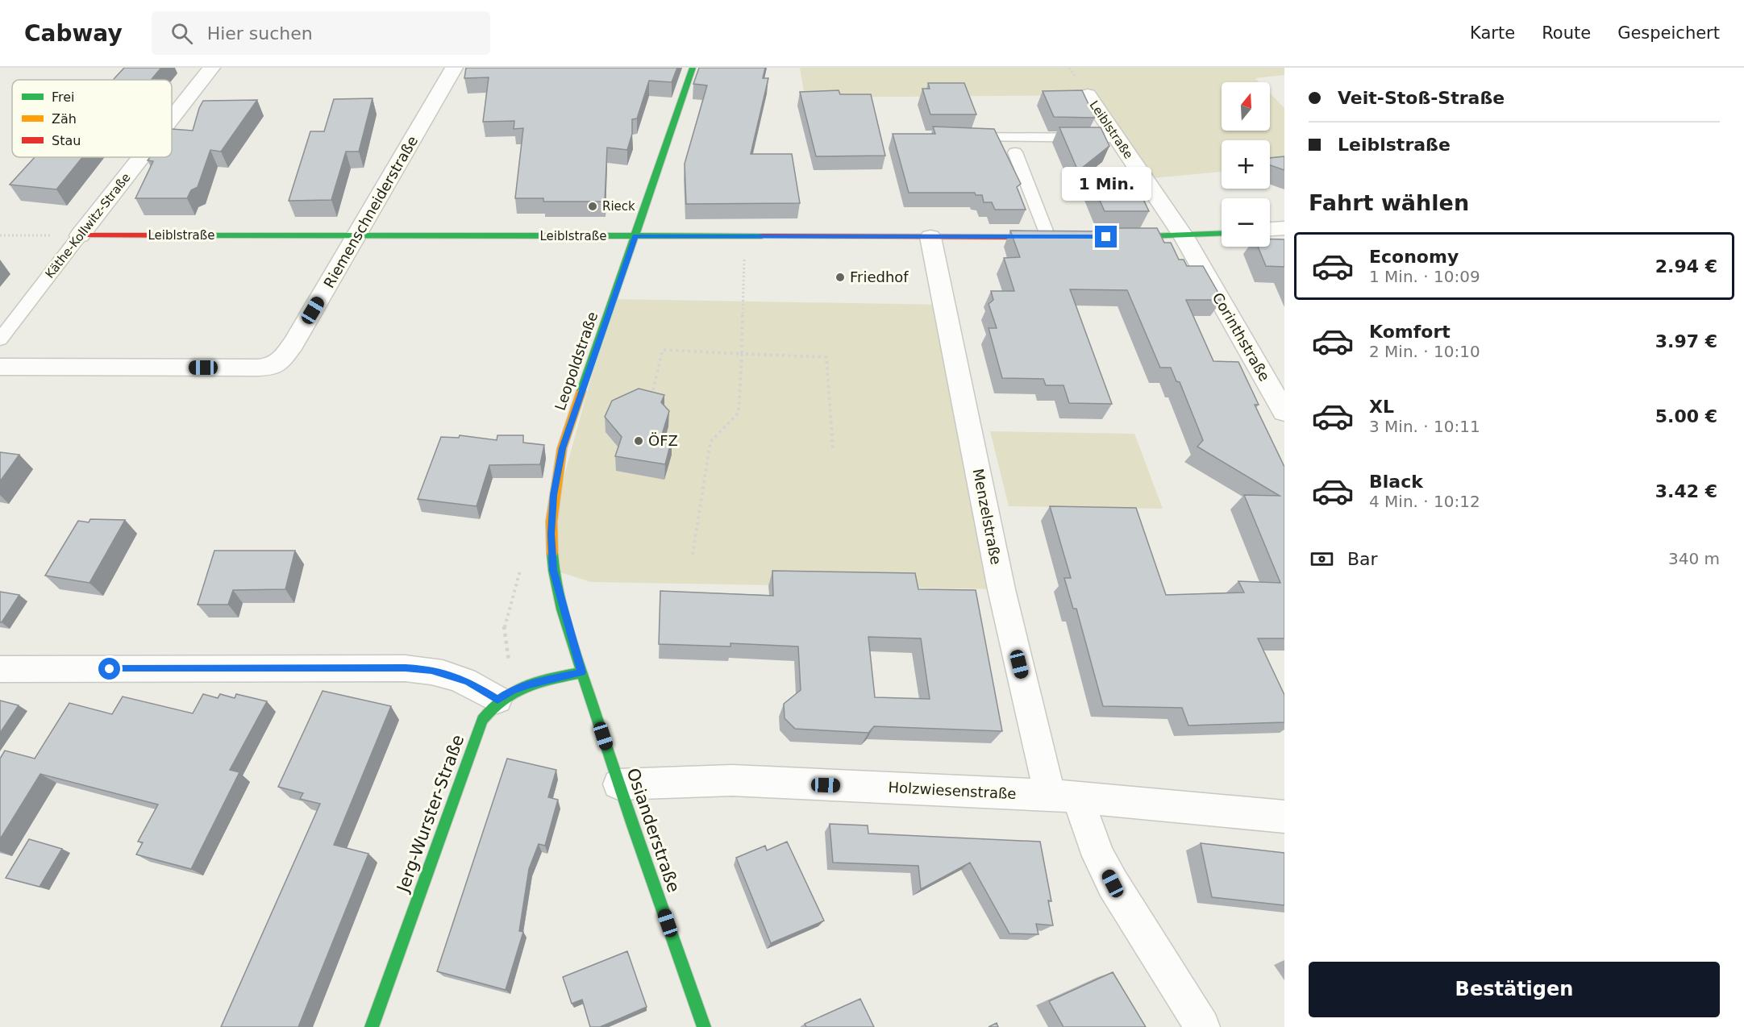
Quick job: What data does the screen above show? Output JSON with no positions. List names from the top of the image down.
{
  "streets": {
    "street": [
      "Leiblstraße",
      "Riemenschneiderstraße",
      "Käthe-Kollwitz-Straße",
      "Corinthstraße",
      "Leopoldstraße",
      "Menzelstraße",
      "Holzwiesenstraße",
      "Jerg-Wurster-Straße",
      "Osianderstraße"
    ]
  },
  "crossings": [
    ["Leiblstraße", "Riemenschneiderstraße"],
    ["Leiblstraße", "Käthe-Kollwitz-Straße"],
    ["Leiblstraße", "Corinthstraße"],
    ["Leiblstraße", "Leopoldstraße"],
    ["Leiblstraße", "Menzelstraße"],
    ["Leopoldstraße", "Osianderstraße"],
    ["Menzelstraße", "Holzwiesenstraße"],
    ["Holzwiesenstraße", "Osianderstraße"]
  ],
  "places": ["Rieck", "Friedhof", "ÖFZ"],
  "legend": ["Frei", "Zäh", "Stau"],
  "north": "top",
  "page": {
    "header": "Cabway",
    "search": "Hier suchen",
    "nav": ["Karte", "Route", "Gespeichert"],
    "banner": ["Veit-Stoß-Straße", "Leiblstraße"],
    "map_buttons": ["+", "−"],
    "bubble": "1 Min.",
    "heading": "Fahrt wählen",
    "list": [
      {
        "name": "Economy",
        "note": "1 Min. · 10:09",
        "value": "2.94 €"
      },
      {
        "name": "Komfort",
        "note": "2 Min. · 10:10",
        "value": "3.97 €"
      },
      {
        "name": "XL",
        "note": "3 Min. · 10:11",
        "value": "5.00 €"
      },
      {
        "name": "Black",
        "note": "4 Min. · 10:12",
        "value": "3.42 €"
      }
    ],
    "pay": ["Bar", "340 m"],
    "buttons": "Bestätigen"
  }
}
